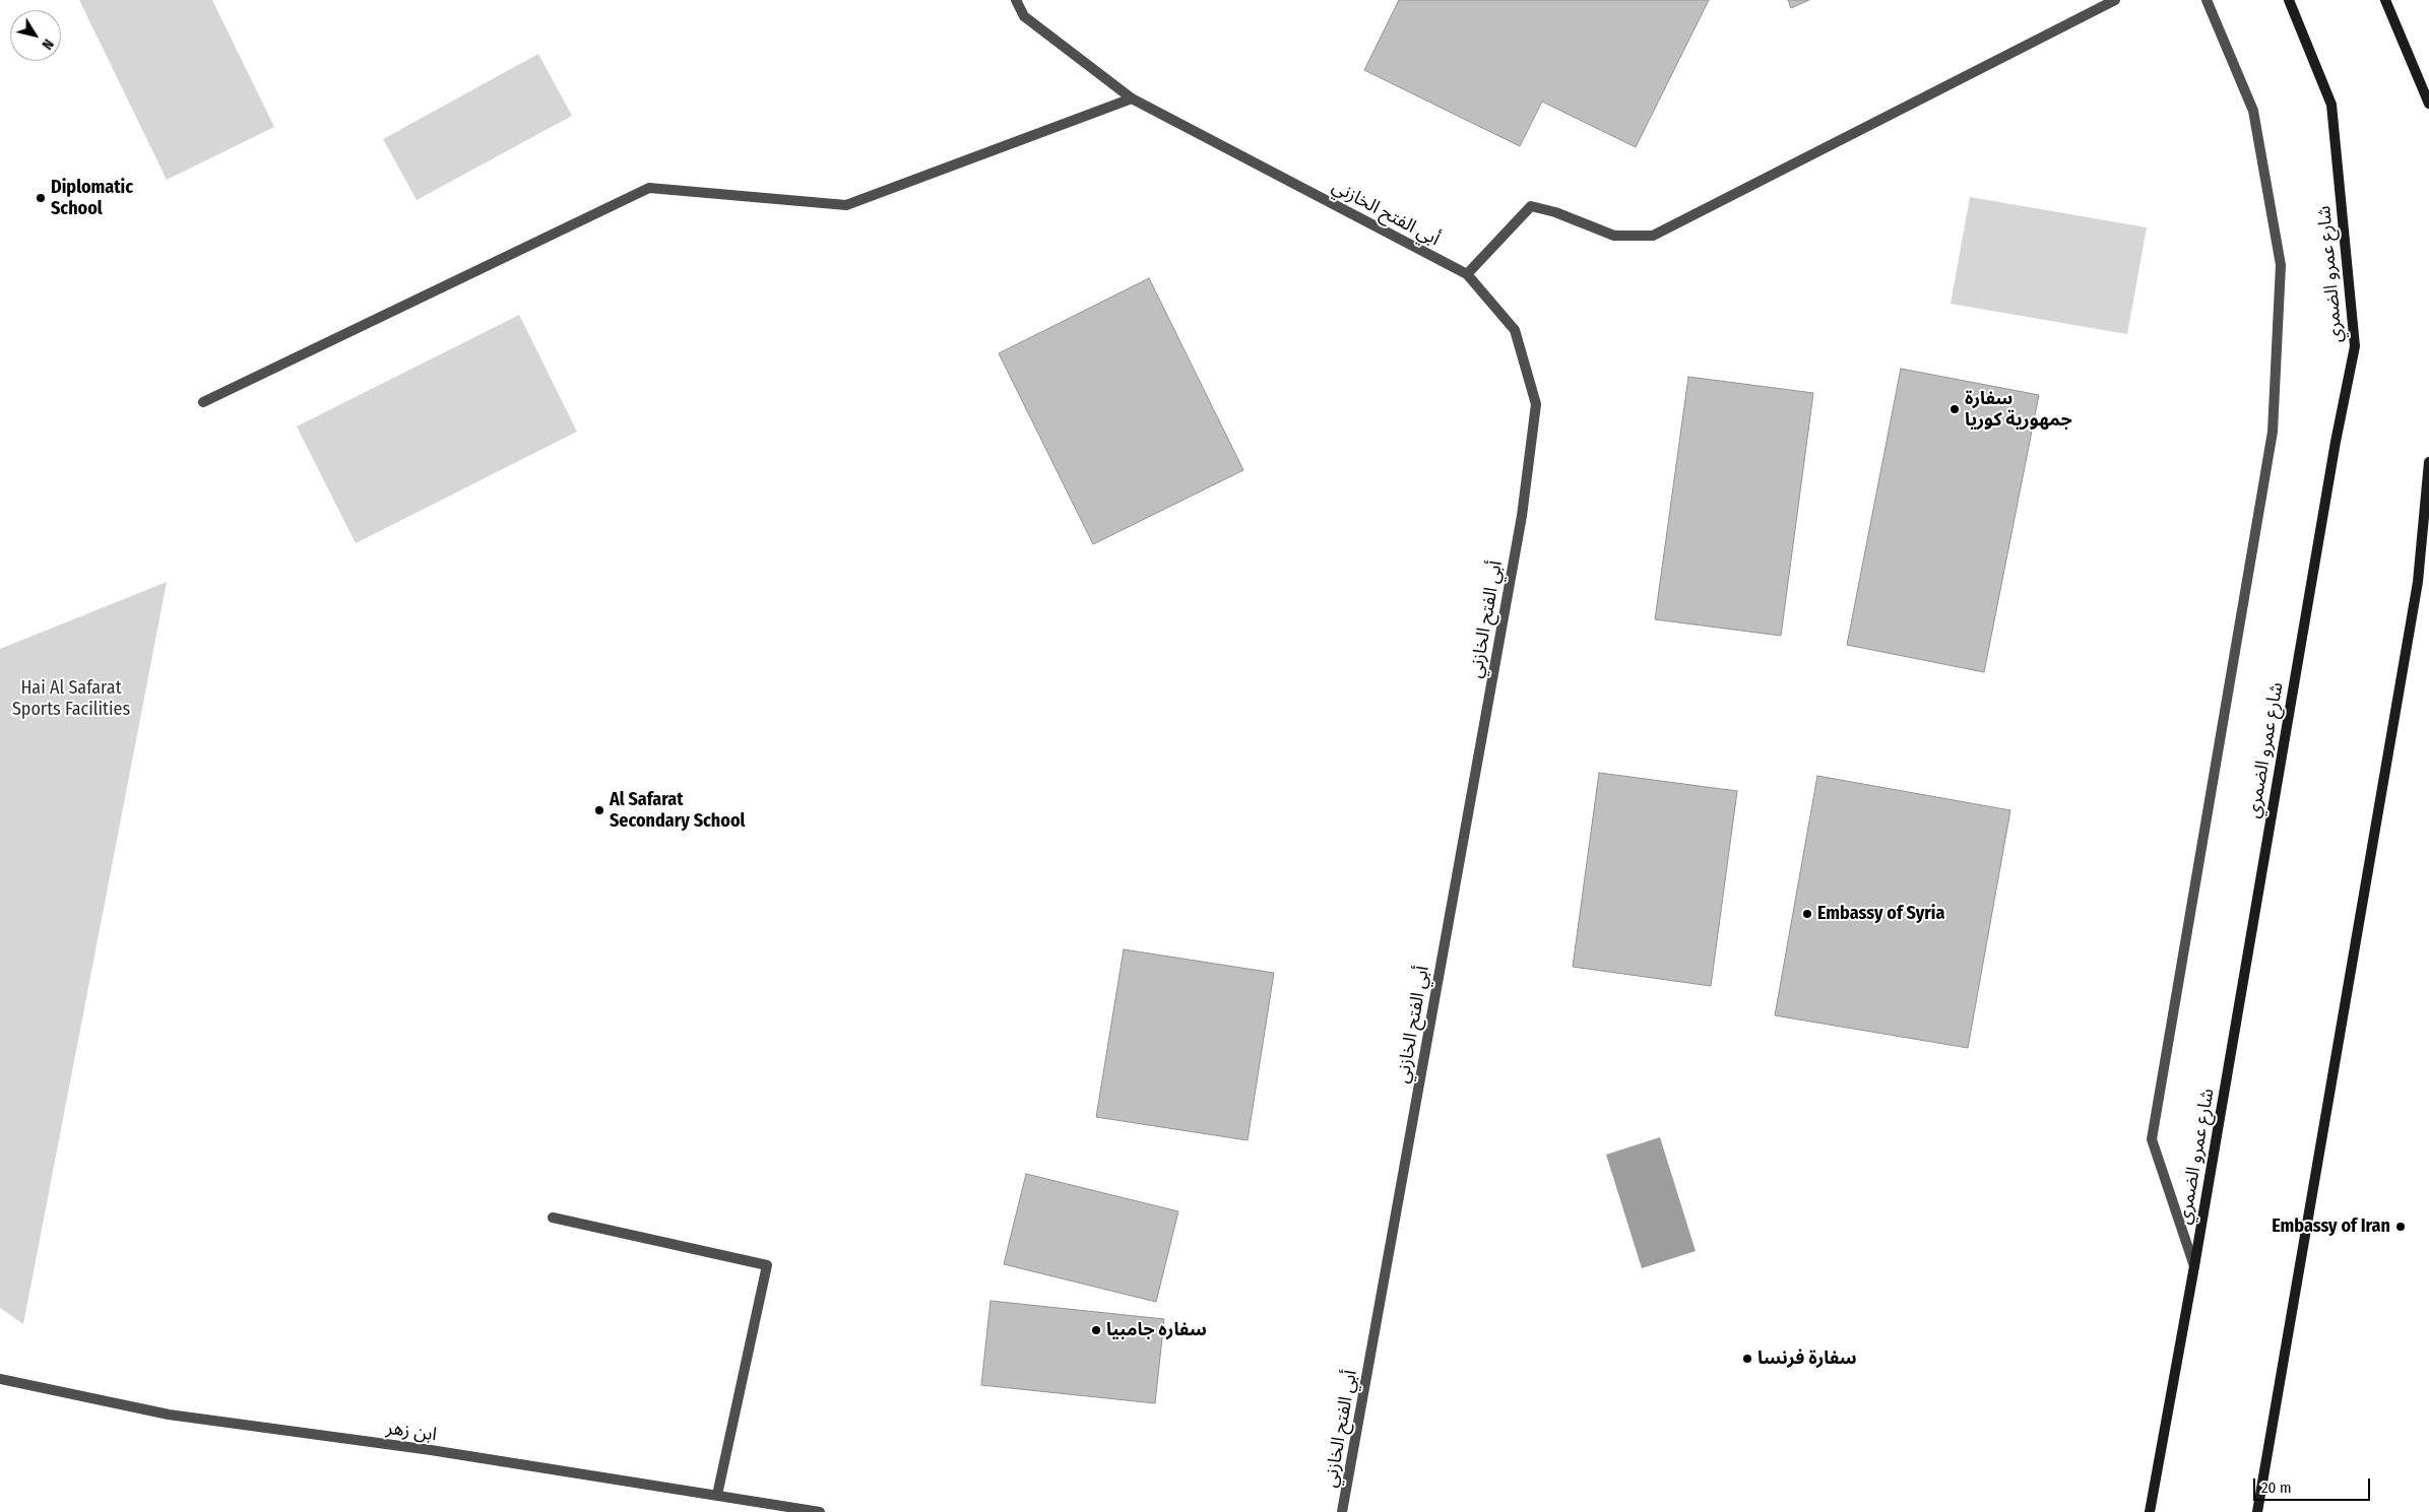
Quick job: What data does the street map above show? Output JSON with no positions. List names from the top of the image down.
{
  "streets": {
    "street": ["أبي الفتح الخازني", "شارع عمرو الضمري", "ابن زهر"]
  },
  "parks": ["Hai Al Safarat Sports Facilities"],
  "places": [
    "Diplomatic School",
    "سفارة جمهورية كوريا",
    "Al Safarat Secondary School",
    "Embassy of Syria",
    "Embassy of Iran",
    "سفاره جامبيا",
    "سفارة فرنسا"
  ],
  "scale_bar": "20 m",
  "north": "bottom right"
}
